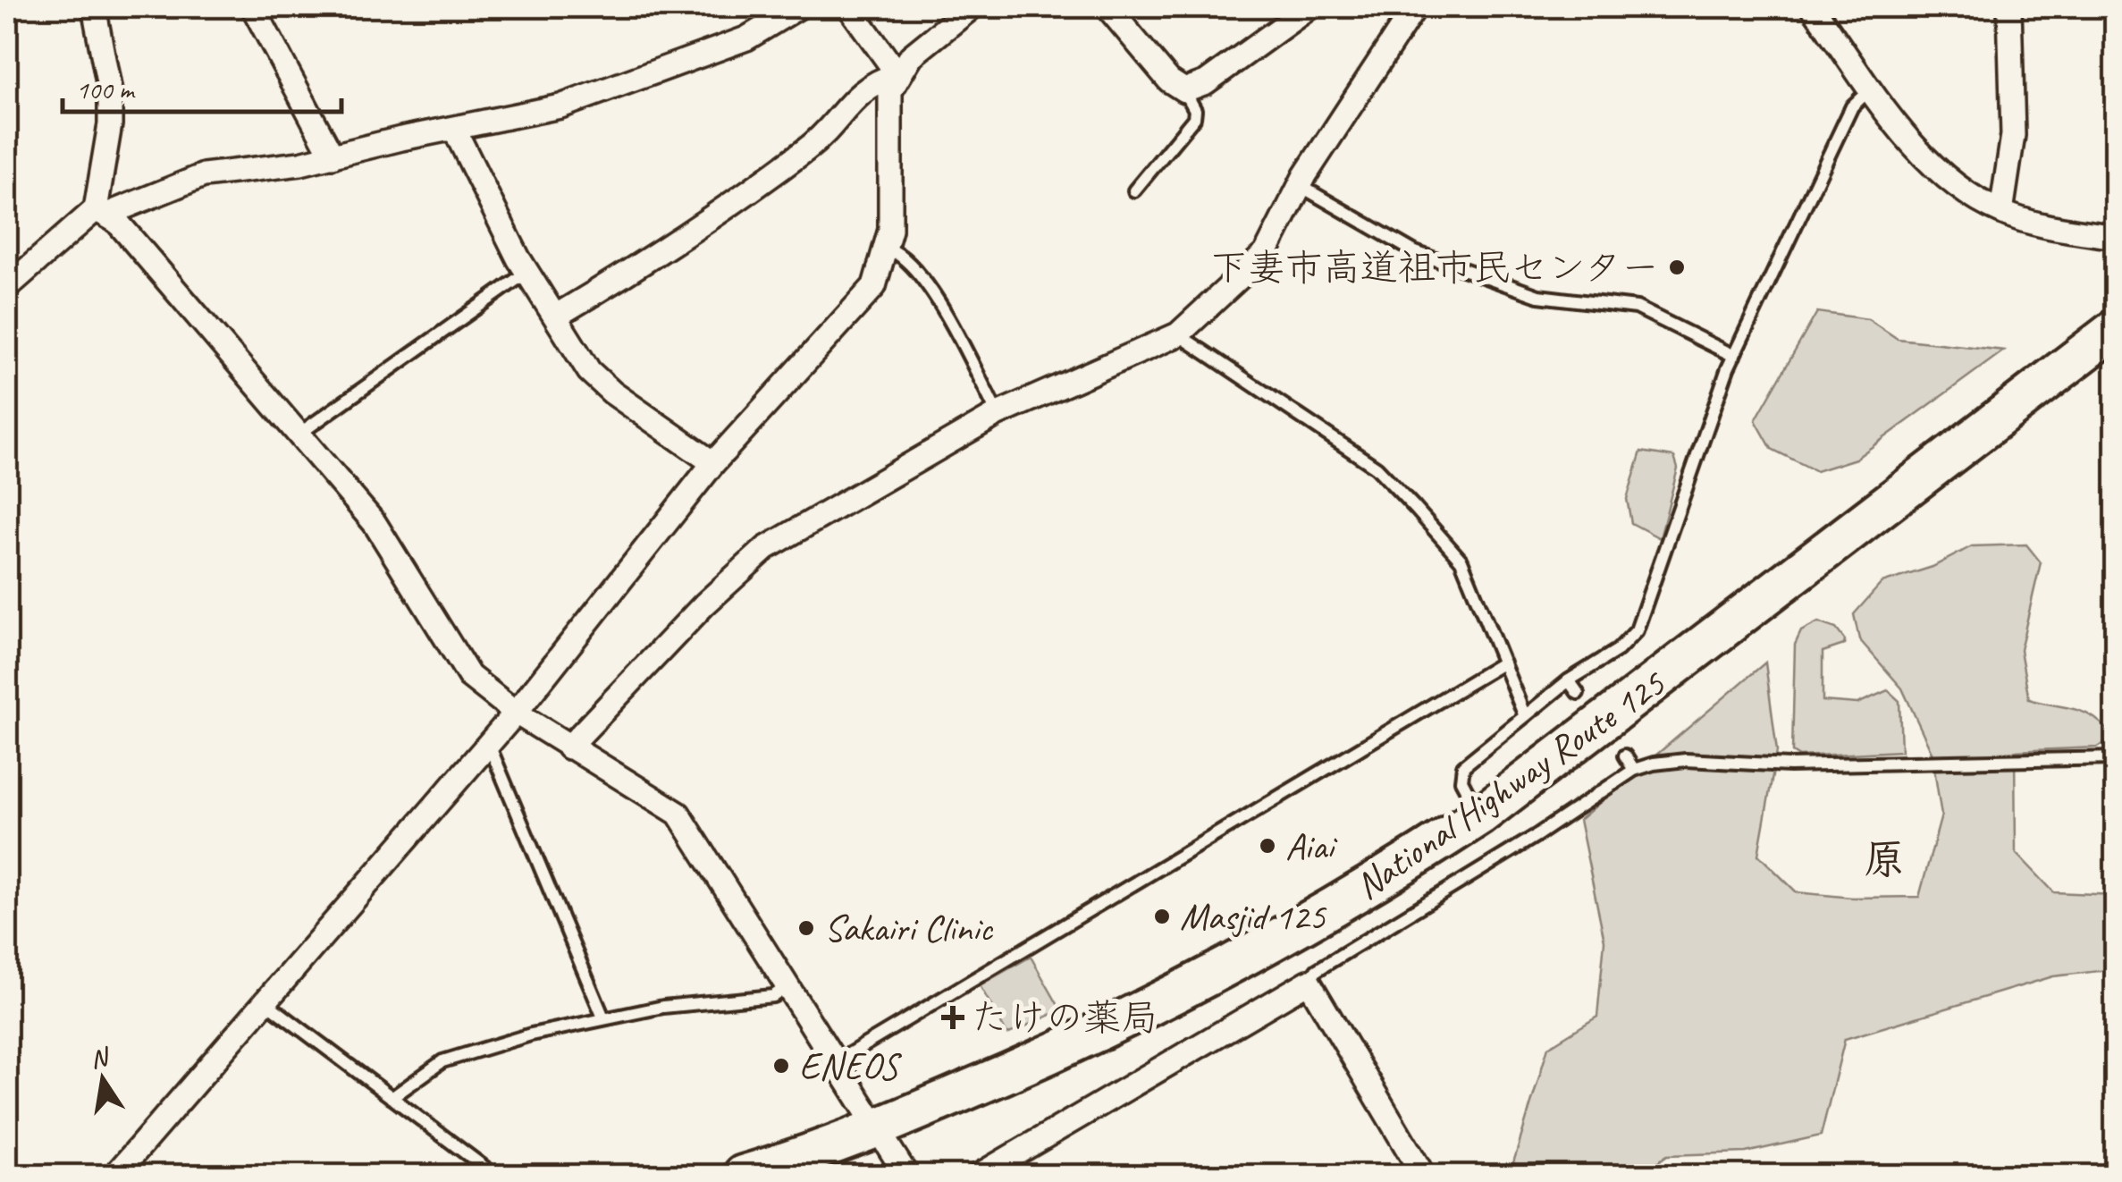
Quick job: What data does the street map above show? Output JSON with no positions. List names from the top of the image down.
{
  "streets": {
    "highway": ["National Highway Route 125"]
  },
  "districts": ["原"],
  "places": {
    "other": [
      "下妻市高道祖市民センター",
      "Aiai",
      "Masjid 125",
      "Sakairi Clinic",
      "ENEOS"
    ],
    "health": ["たけの薬局"]
  },
  "scale_bar": "100 m",
  "north": "top"
}
